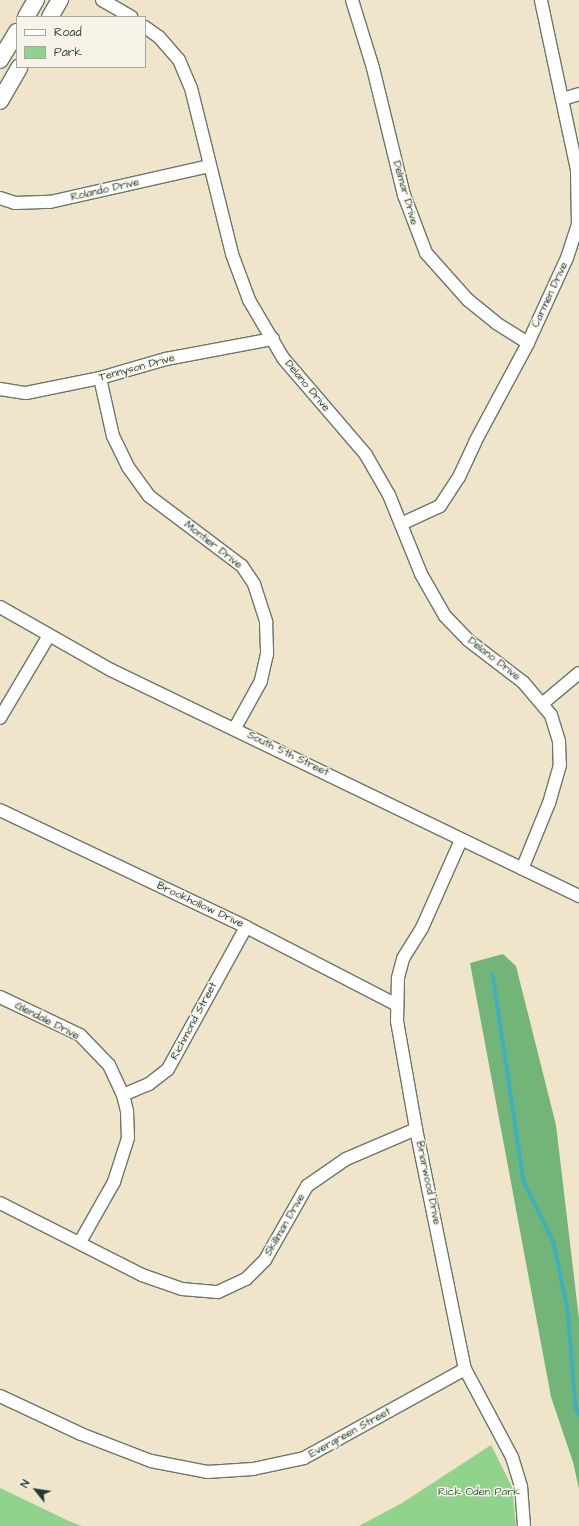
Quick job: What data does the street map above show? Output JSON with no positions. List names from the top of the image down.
{
  "streets": {
    "street": [
      "Rolando Drive",
      "Delmar Drive",
      "Carmen Drive",
      "Tennyson Drive",
      "Delano Drive",
      "Montier Drive",
      "South 5th Street",
      "Brookhollow Drive",
      "Glendale Drive",
      "Richmond Street",
      "Briarwood Drive",
      "Skillman Drive",
      "Evergreen Street"
    ]
  },
  "crossings": [
    ["Rolando Drive", "Delano Drive"],
    ["Delmar Drive", "Carmen Drive"],
    ["Carmen Drive", "Delano Drive"],
    ["Tennyson Drive", "Delano Drive"],
    ["Tennyson Drive", "Montier Drive"],
    ["Delano Drive", "South 5th Street"],
    ["Montier Drive", "South 5th Street"],
    ["South 5th Street", "Briarwood Drive"],
    ["Brookhollow Drive", "Richmond Street"],
    ["Brookhollow Drive", "Briarwood Drive"],
    ["Glendale Drive", "Richmond Street"],
    ["Glendale Drive", "Skillman Drive"],
    ["Briarwood Drive", "Skillman Drive"],
    ["Briarwood Drive", "Evergreen Street"]
  ],
  "parks": ["Rick Oden Park"],
  "legend": ["Road", "Park"],
  "north": "top left"
}
